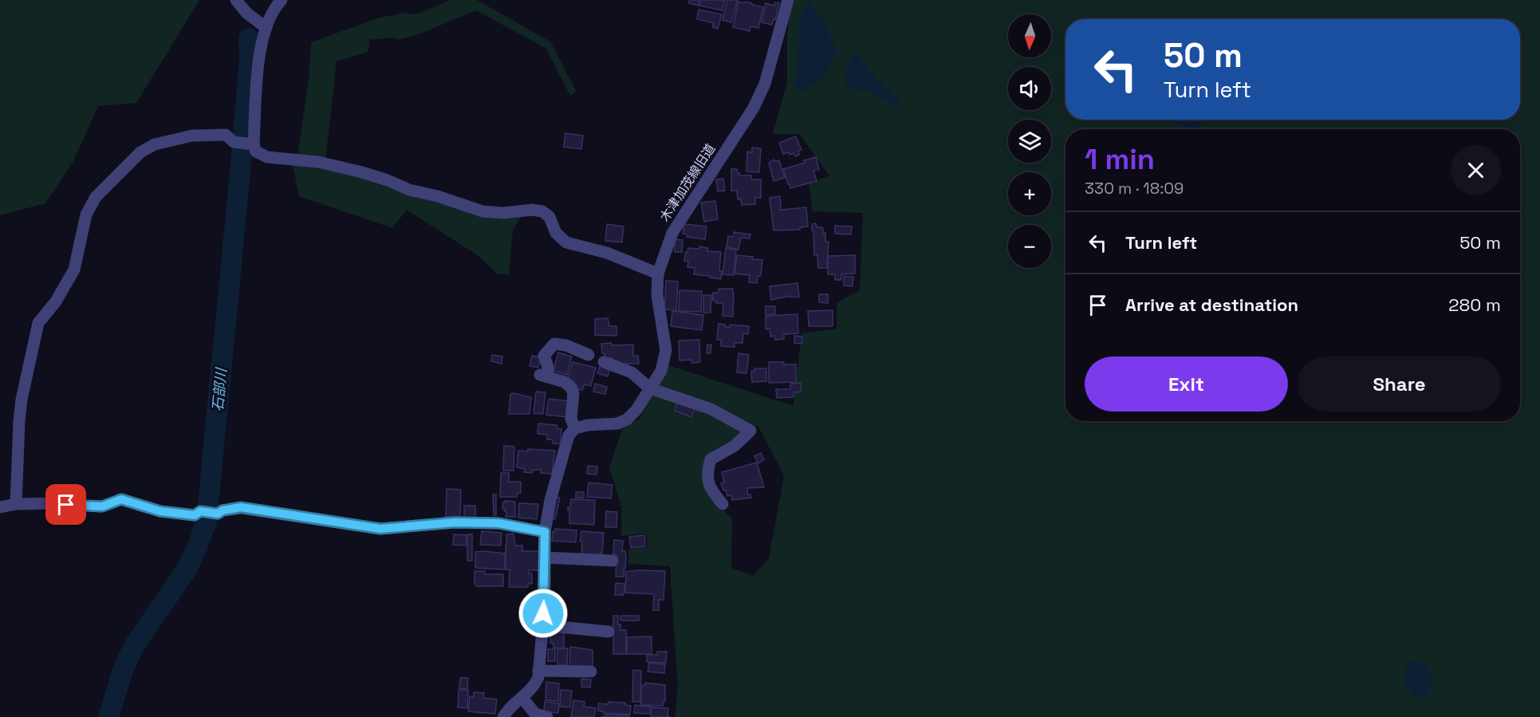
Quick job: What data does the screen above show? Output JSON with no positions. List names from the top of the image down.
{
  "streets": {
    "street": ["木津加茂線旧道"]
  },
  "water": ["石部川"],
  "north": "bottom",
  "page": {
    "map_buttons": ["+", "−"],
    "turn": ["50 m", "Turn left"],
    "heading": ["1 min", "330 m · 18:09"],
    "list": [
      {
        "name": "Turn left",
        "value": "50 m"
      },
      {
        "name": "Arrive at destination",
        "value": "280 m"
      }
    ],
    "buttons": ["Exit", "Share"]
  }
}
